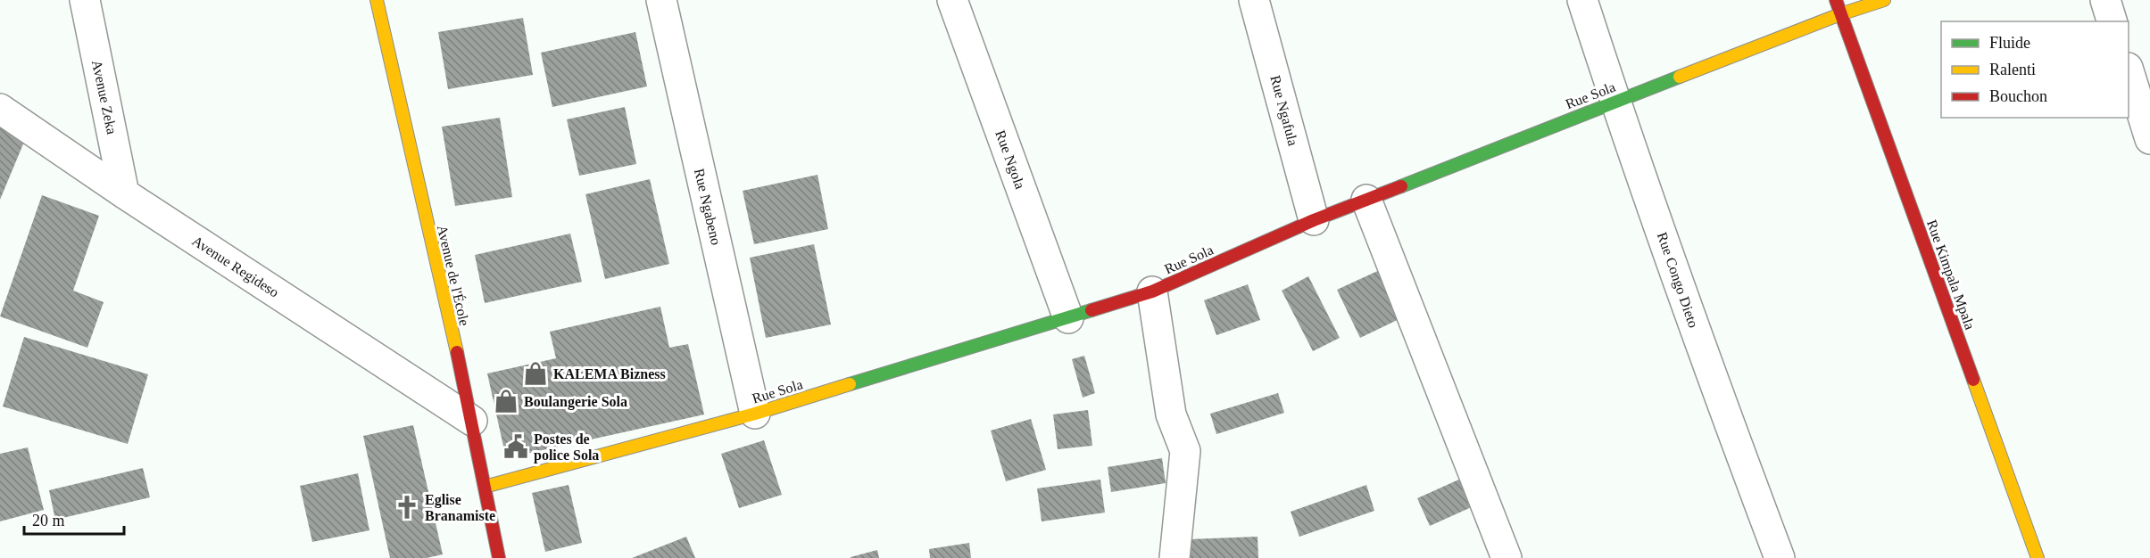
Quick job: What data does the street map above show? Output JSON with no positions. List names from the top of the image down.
{
  "streets": {
    "street": [
      "Rue Sola",
      "Avenue Zeka",
      "Rue Ngafula",
      "Rue Ngola",
      "Rue Ngabeno",
      "Avenue Regideso",
      "Rue Kimpala Mpala",
      "Avenue de l'École",
      "Rue Congo Dieto"
    ]
  },
  "crossings": [
    ["Rue Sola", "Rue Ngafula"],
    ["Rue Sola", "Rue Ngola"],
    ["Rue Sola", "Rue Ngabeno"],
    ["Rue Sola", "Rue Kimpala Mpala"],
    ["Rue Sola", "Avenue de l'École"],
    ["Rue Sola", "Rue Congo Dieto"],
    ["Avenue Zeka", "Avenue Regideso"],
    ["Avenue Regideso", "Avenue de l'École"]
  ],
  "places": {
    "shop": ["KALEMA Bizness", "Boulangerie Sola"],
    "public building": ["Postes de police Sola"],
    "church": ["Eglise Branamiste"]
  },
  "legend": ["Fluide", "Ralenti", "Bouchon"],
  "scale_bar": "20 m"
}
